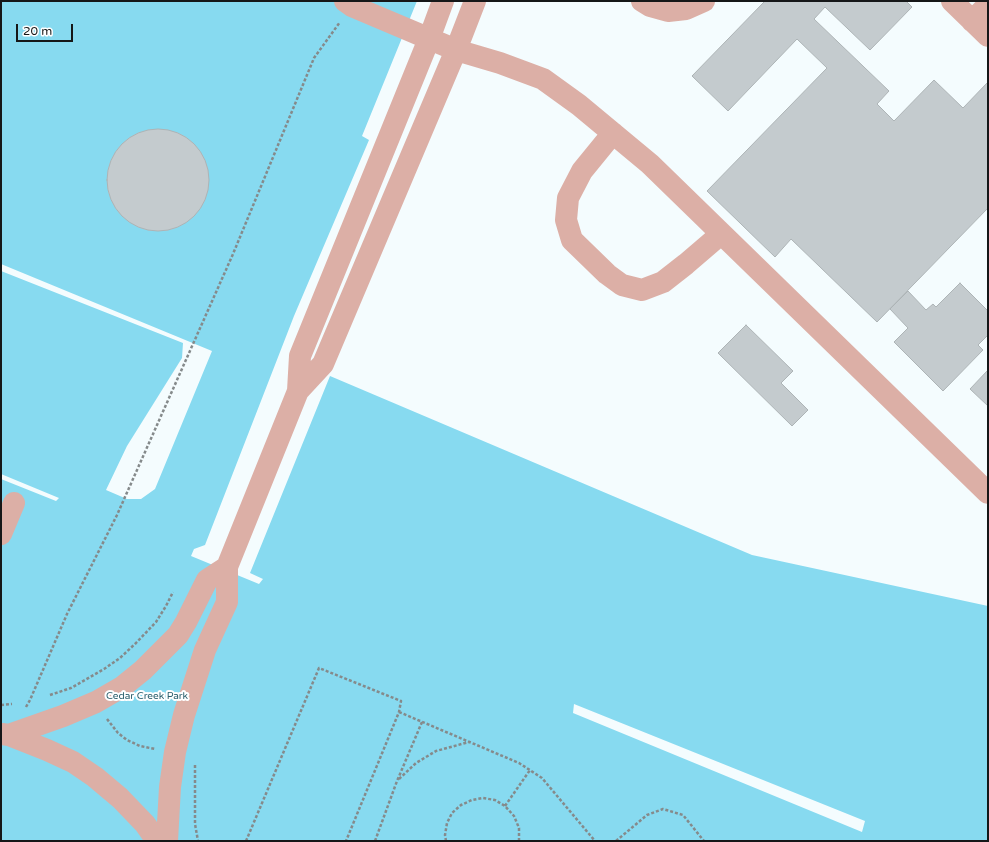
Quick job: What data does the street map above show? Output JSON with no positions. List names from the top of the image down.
{
  "parks": ["Cedar Creek Park"],
  "scale_bar": "20 m"
}
